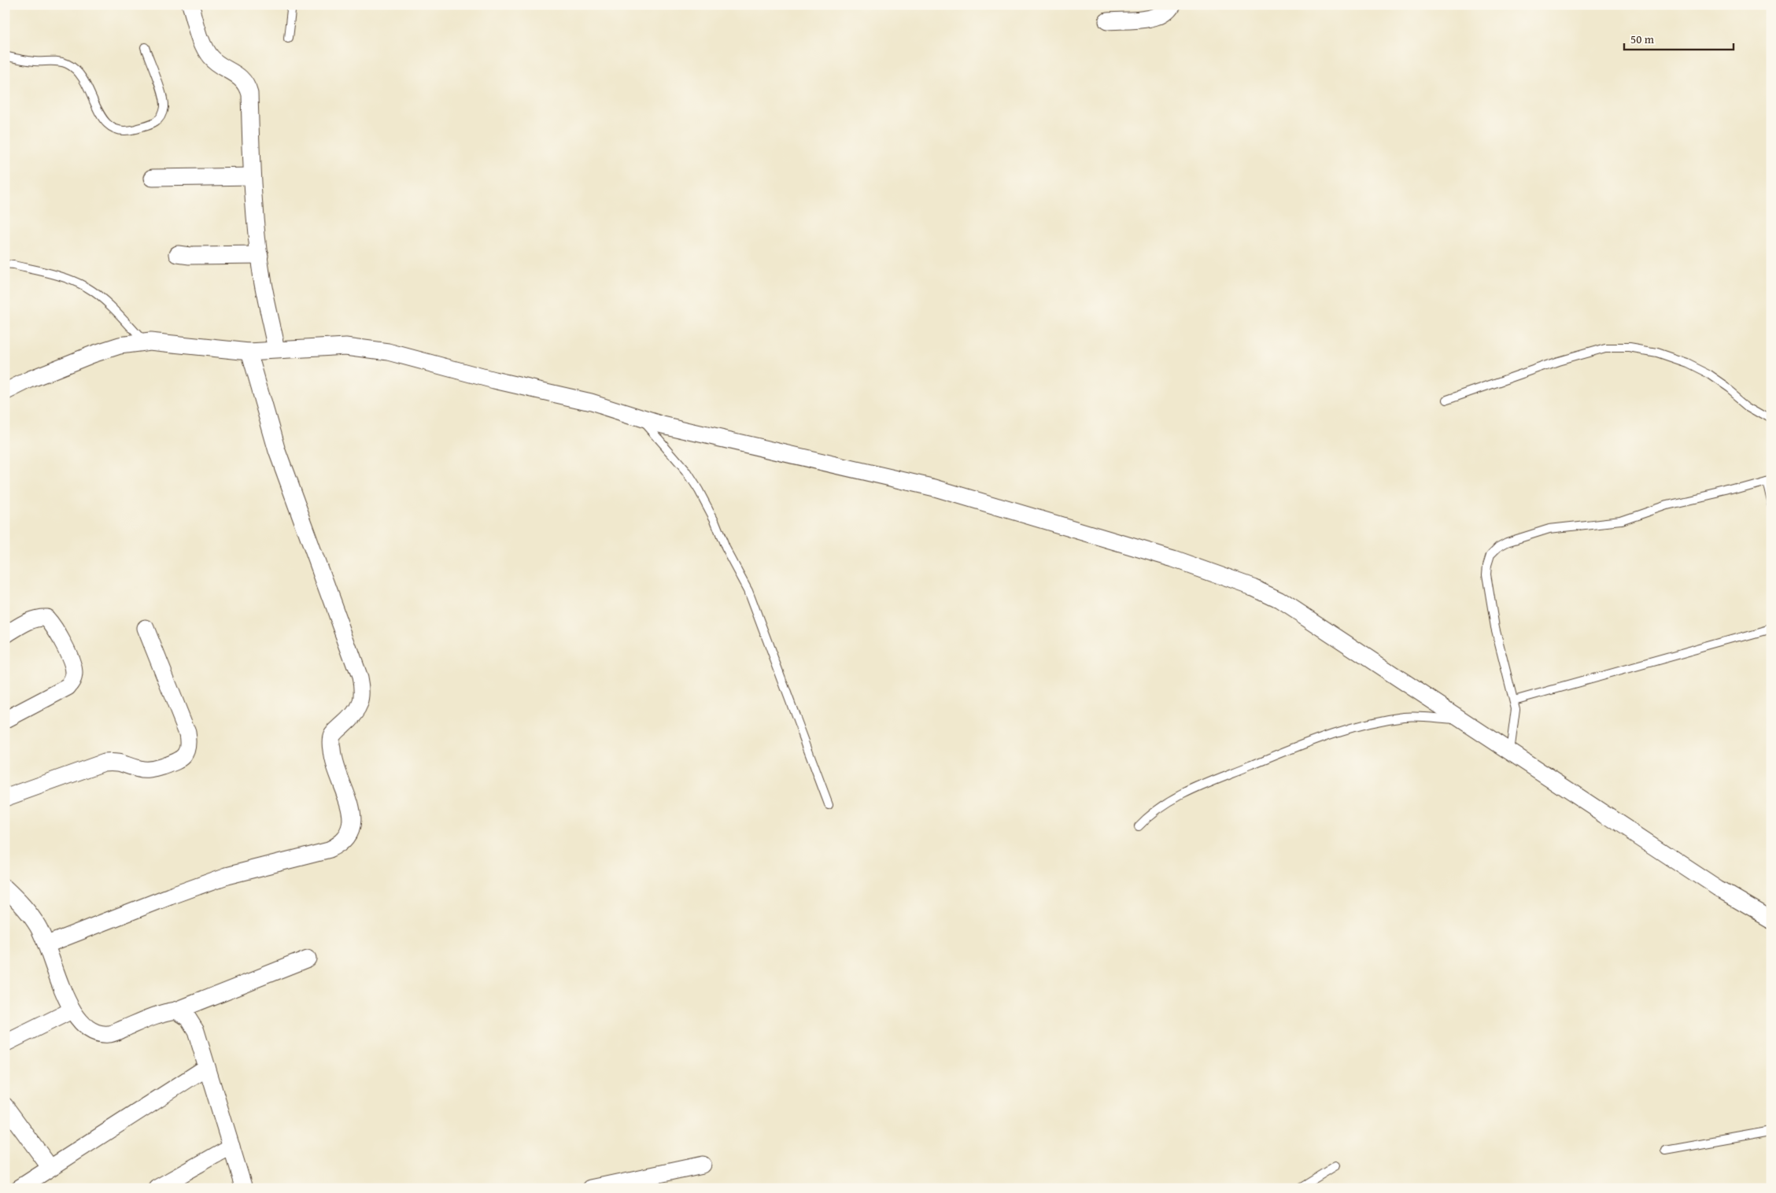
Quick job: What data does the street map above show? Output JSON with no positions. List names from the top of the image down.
{
  "scale_bar": "50 m"
}
